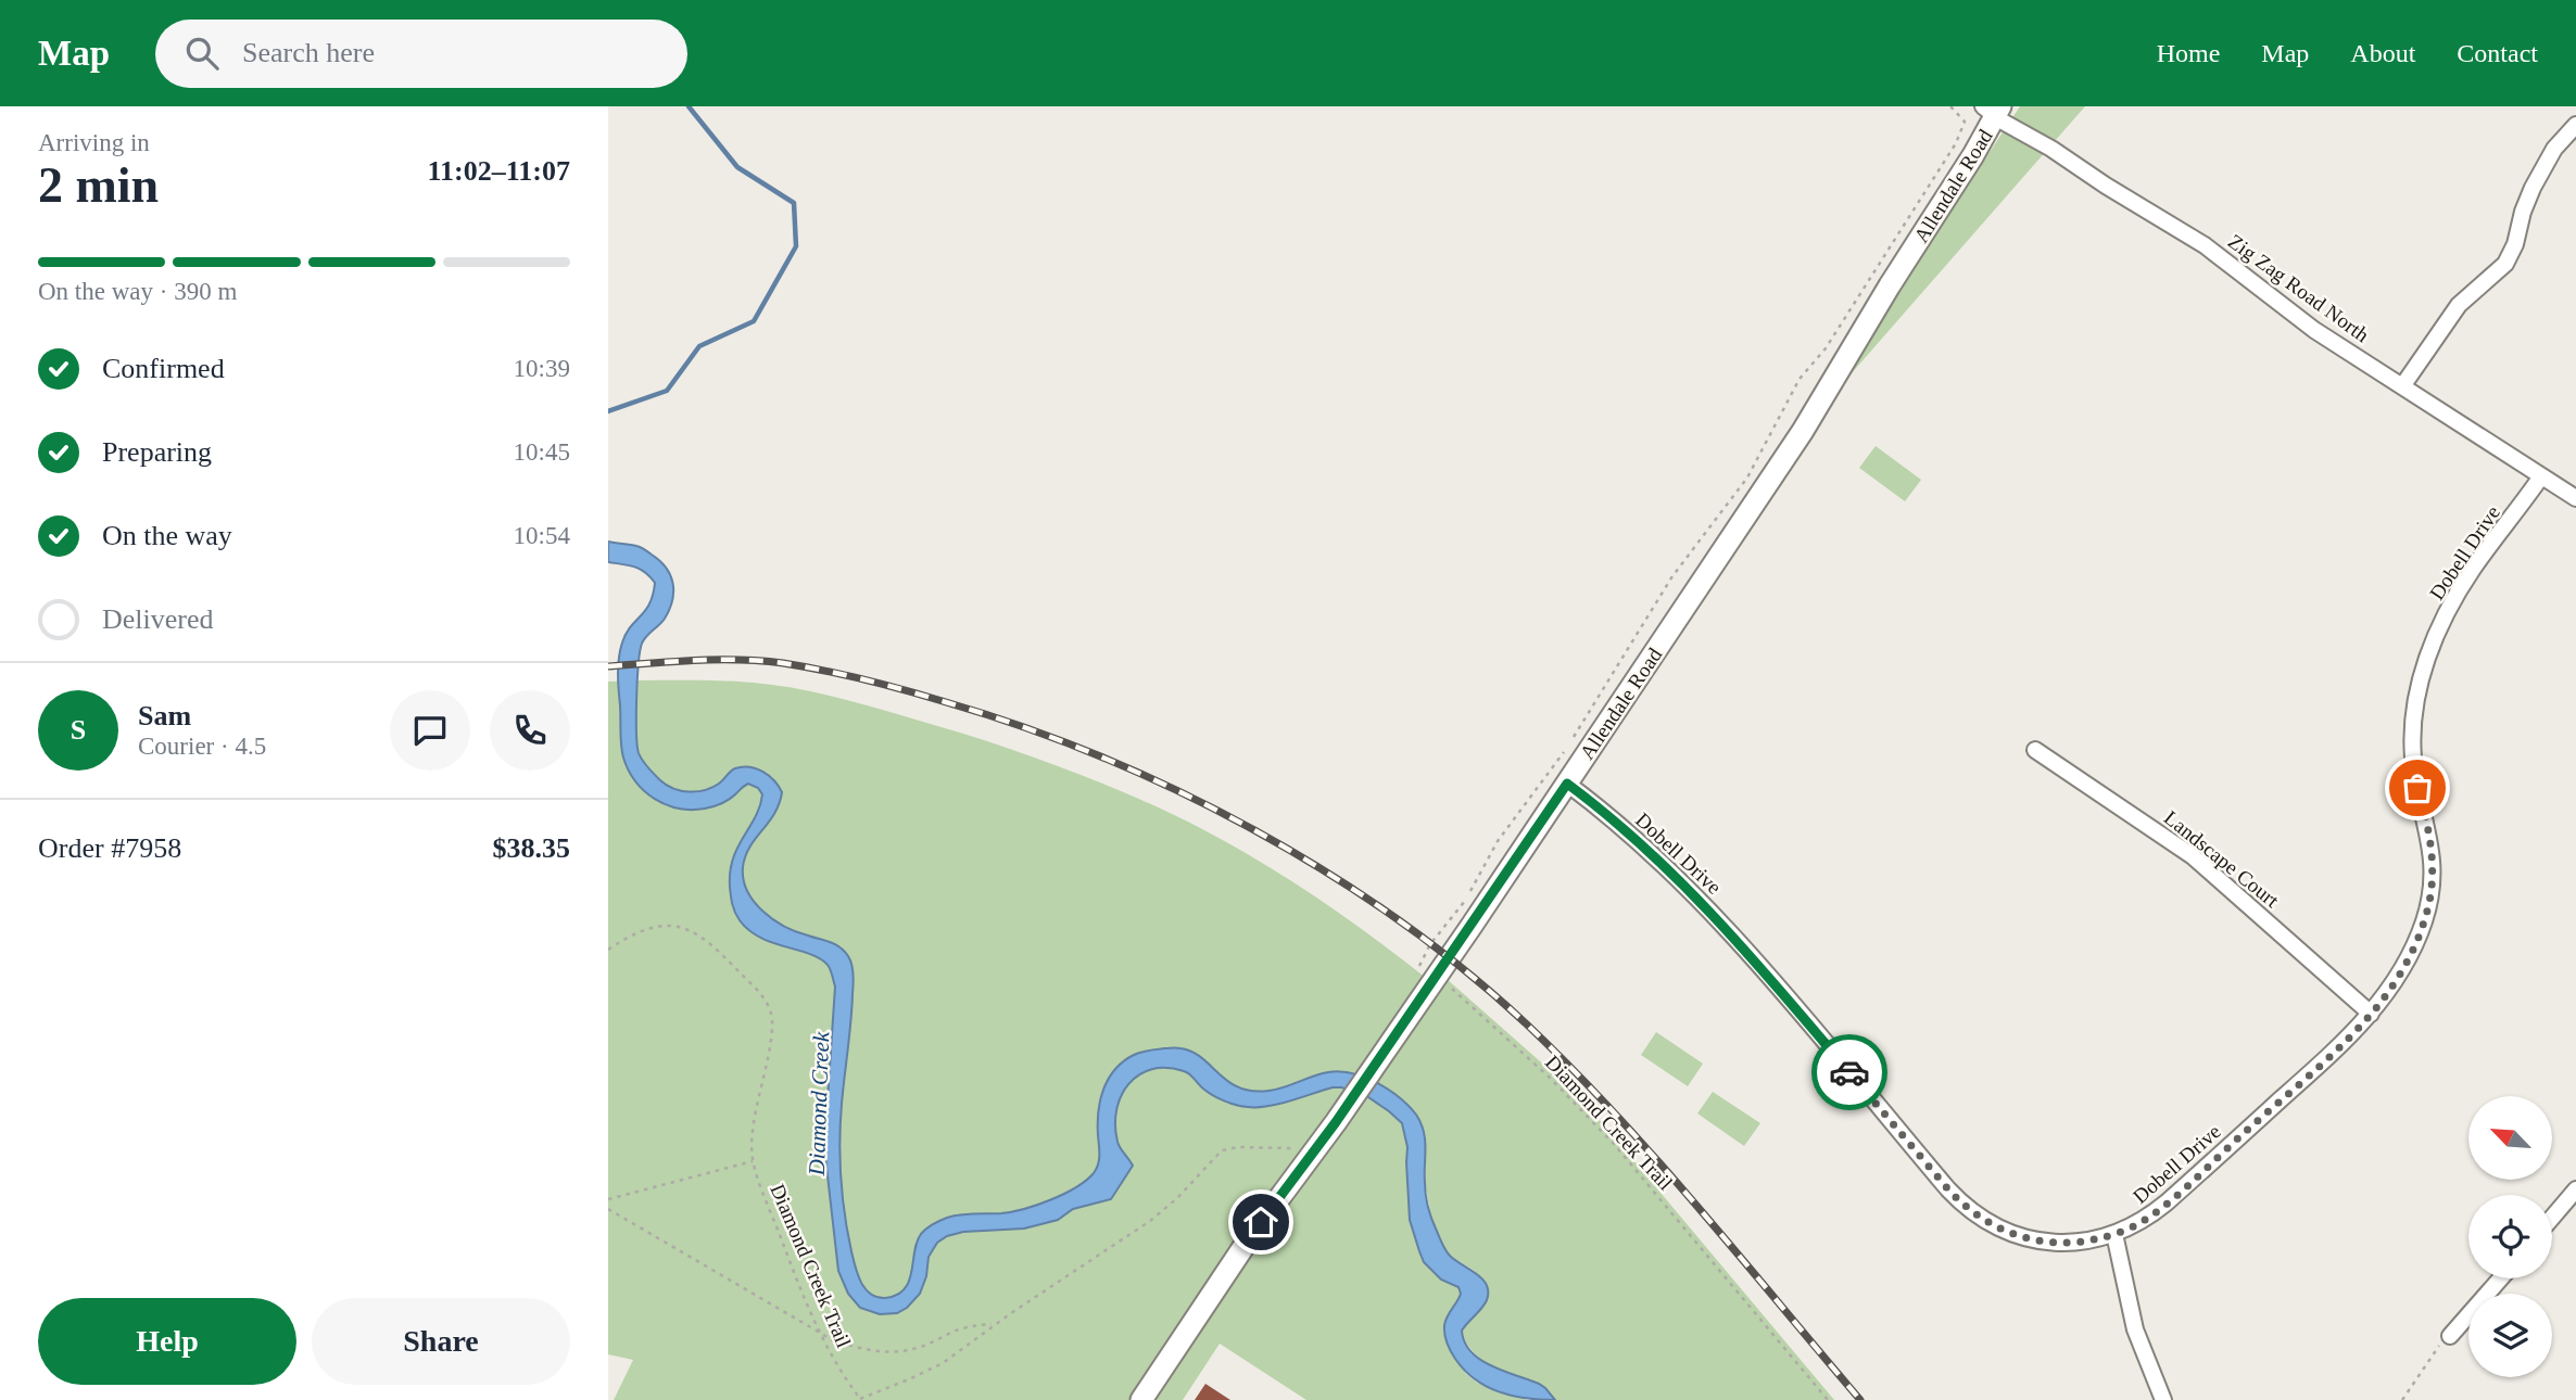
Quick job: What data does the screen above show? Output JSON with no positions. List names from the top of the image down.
{
  "streets": {
    "street": [
      "Allendale Road",
      "Zig Zag Road North",
      "Dobell Drive",
      "Landscape Court"
    ],
    "path": ["Diamond Creek Trail"]
  },
  "crossings": [
    ["Allendale Road", "Zig Zag Road North"],
    ["Allendale Road", "Dobell Drive"],
    ["Allendale Road", "Diamond Creek Trail"],
    ["Zig Zag Road North", "Dobell Drive"],
    ["Dobell Drive", "Landscape Court"]
  ],
  "water": ["Diamond Creek"],
  "north": "top left",
  "page": {
    "header": "Map",
    "search": "Search here",
    "nav": [
      "Home",
      "Map",
      "About",
      "Contact"
    ],
    "heading": ["2 min", "Arriving in", "11:02–11:07"],
    "panel": [
      "Sam",
      "Courier · 4.5",
      "Order #7958",
      "$38.35"
    ],
    "bar": "On the way · 390 m",
    "list": [
      ["Confirmed", "10:39"],
      ["Preparing", "10:45"],
      ["On the way", "10:54"],
      "Delivered"
    ],
    "round": "S",
    "buttons": ["Help", "Share"]
  }
}
